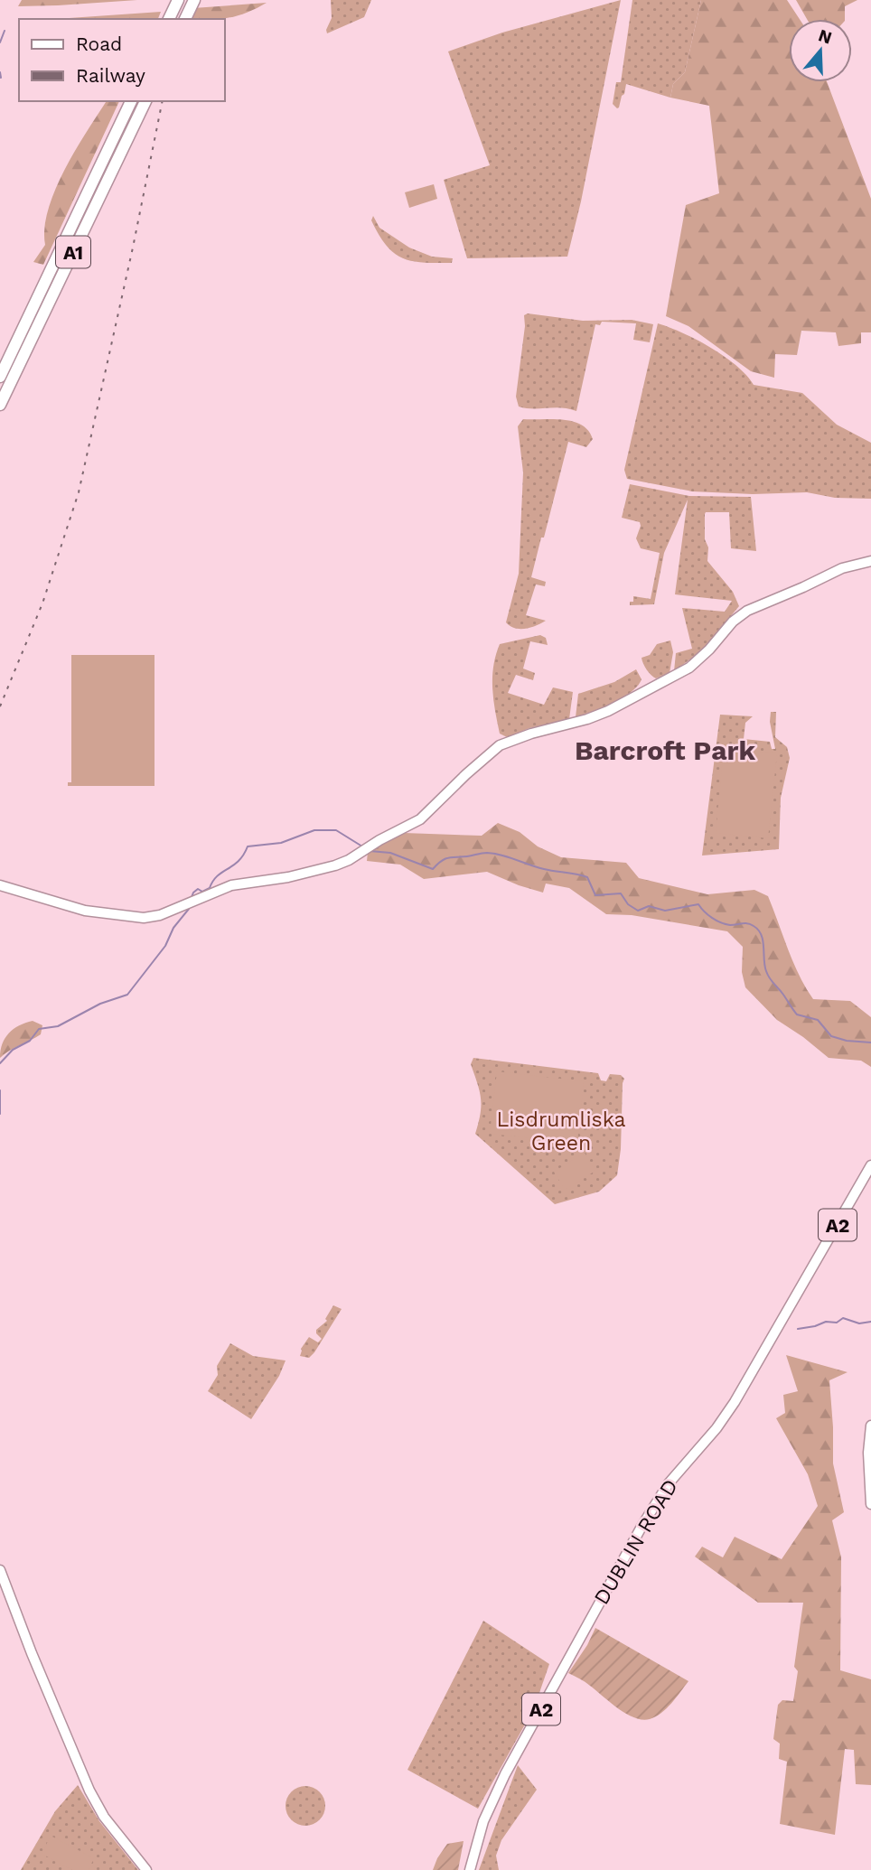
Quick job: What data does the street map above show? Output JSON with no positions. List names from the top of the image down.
{
  "streets": {
    "highway": ["A1"],
    "street": ["A2", "DUBLIN ROAD"]
  },
  "districts": ["Barcroft Park"],
  "parks": ["Lisdrumliska Green"],
  "legend": ["Road", "Railway"],
  "north": "top"
}
